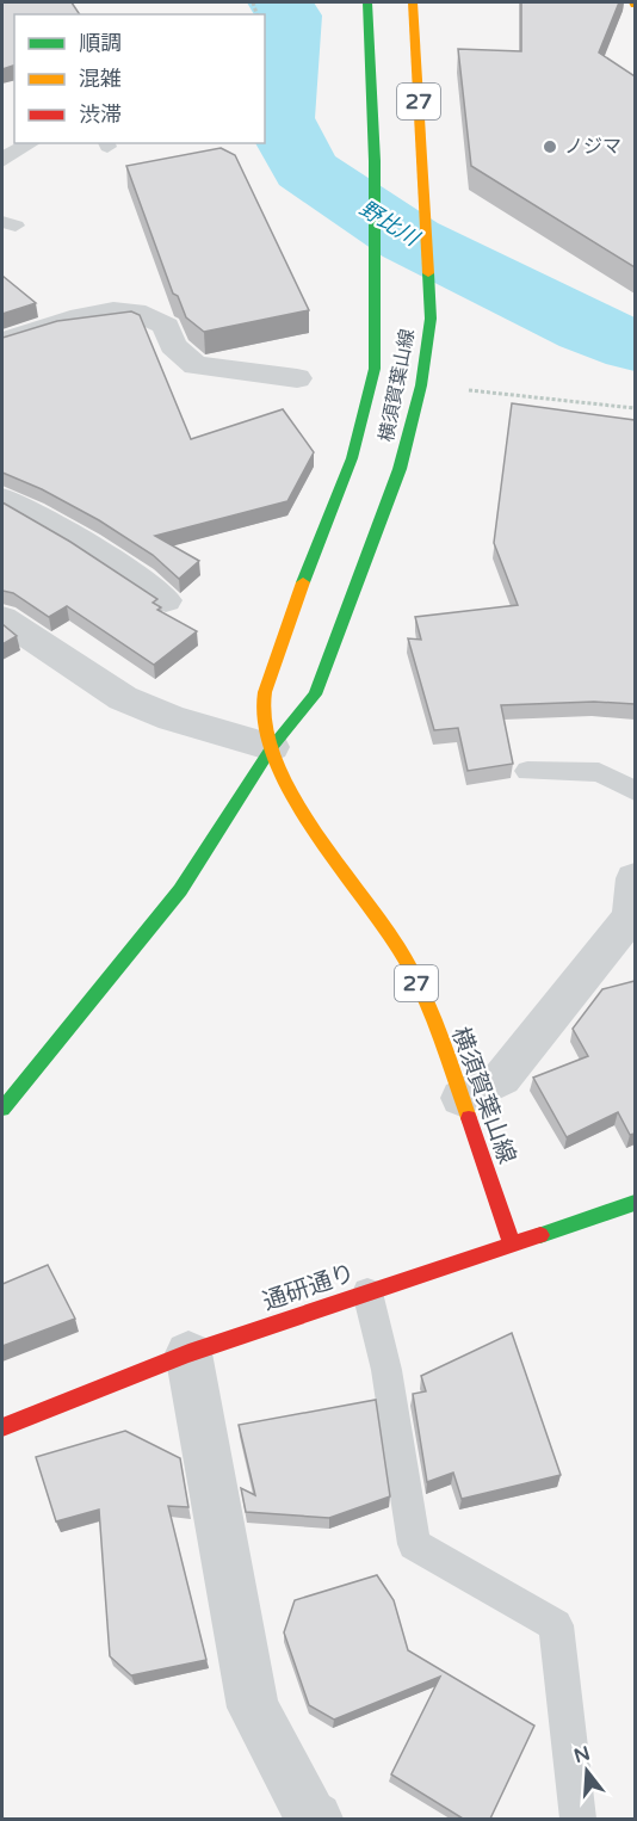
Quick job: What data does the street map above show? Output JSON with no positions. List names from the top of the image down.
{
  "streets": {
    "main road": ["27", "横須賀葉山線", "通研通り"]
  },
  "crossings": [
    ["横須賀葉山線", "通研通り"]
  ],
  "water": ["野比川"],
  "places": ["ノジマ"],
  "legend": ["順調", "混雑", "渋滞"],
  "north": "top"
}
